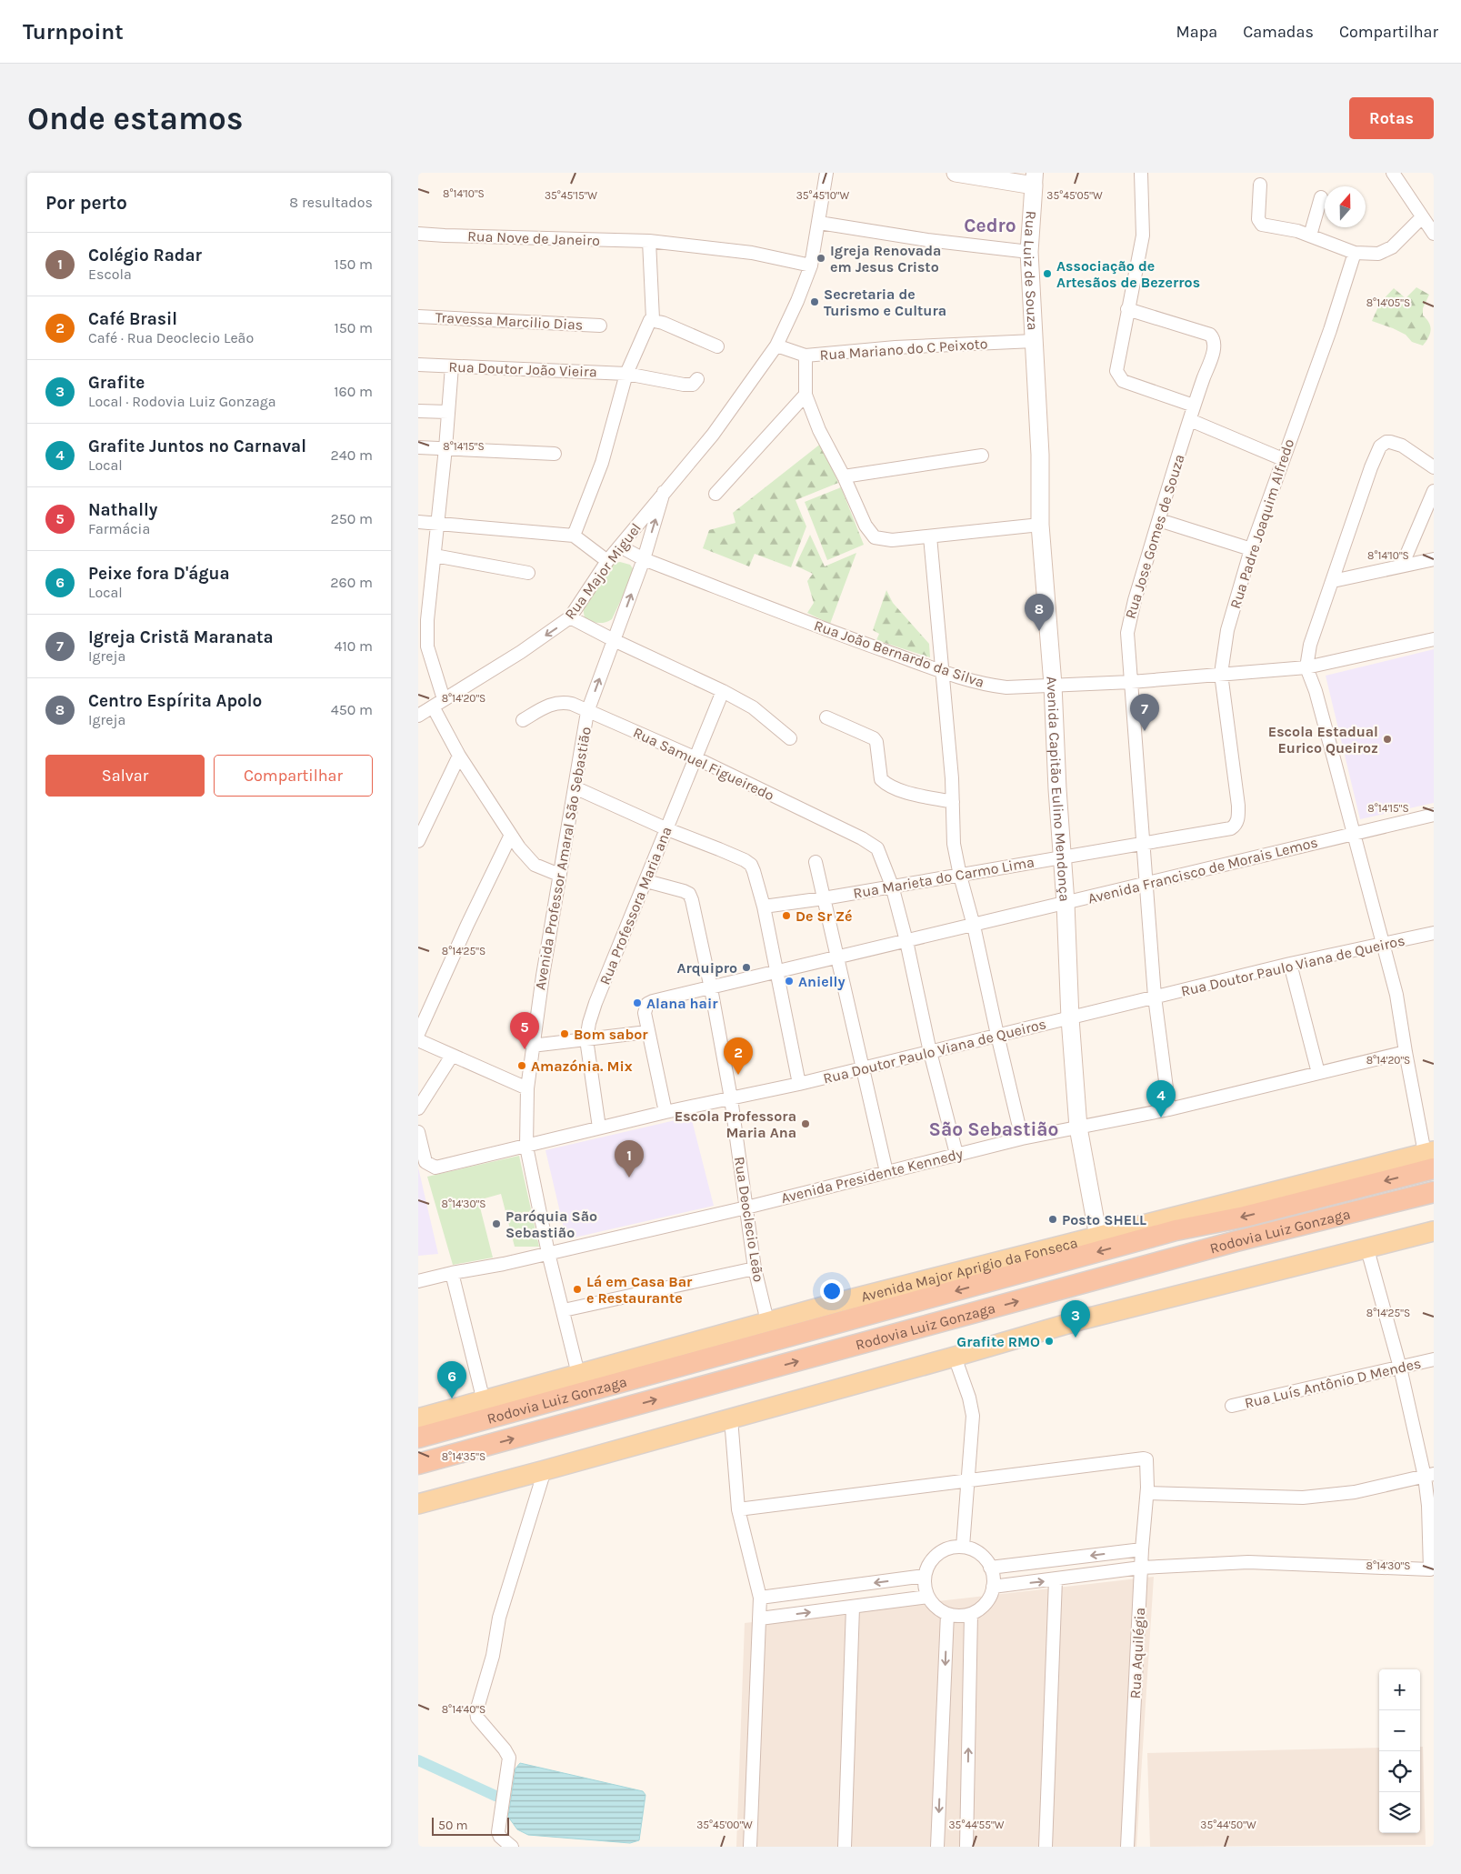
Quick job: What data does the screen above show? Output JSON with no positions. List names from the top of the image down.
{
  "streets": {
    "highway": ["Rodovia Luiz Gonzaga"],
    "main road": ["Rua Luiz de Souza", "Avenida Capitão Eulino Mendonça", "Avenida Major Aprigio da Fonseca"],
    "street": [
      "Rua Nove de Janeiro",
      "Travessa Marcilio Dias",
      "Rua Mariano do C Peixoto",
      "Rua Doutor João Vieira",
      "Rua Padre Joaquim Alfredo",
      "Rua Jose Gomes de Souza",
      "Rua Major Miguel",
      "Rua João Bernardo da Silva",
      "Rua Samuel Figueiredo",
      "Avenida Professor Amaral São Sebastião",
      "Avenida Francisco de Morais Lemos",
      "Rua Marieta do Carmo Lima",
      "Rua Professora Maria ana",
      "Rua Doutor Paulo Viana de Queiros",
      "Avenida Presidente Kennedy",
      "Rua Deoclecio Leão",
      "Rua Luís Antônio D Mendes",
      "Rua Aquilégia"
    ]
  },
  "crossings": [
    ["Rua Nove de Janeiro", "Rua Major Miguel"],
    ["Rua Luiz de Souza", "Rua Mariano do C Peixoto"],
    ["Rua Luiz de Souza", "Avenida Capitão Eulino Mendonça"],
    ["Rua Mariano do C Peixoto", "Rua Major Miguel"],
    ["Rua Mariano do C Peixoto", "Avenida Capitão Eulino Mendonça"],
    ["Rua Padre Joaquim Alfredo", "Rua João Bernardo da Silva"],
    ["Rua Padre Joaquim Alfredo", "Rua Marieta do Carmo Lima"],
    ["Rua Jose Gomes de Souza", "Rua João Bernardo da Silva"],
    ["Rua Jose Gomes de Souza", "Avenida Francisco de Morais Lemos"],
    ["Rua Jose Gomes de Souza", "Rua Marieta do Carmo Lima"],
    ["Rua Jose Gomes de Souza", "Rua Doutor Paulo Viana de Queiros"],
    ["Rua Jose Gomes de Souza", "Avenida Presidente Kennedy"],
    ["Rua Major Miguel", "Rua João Bernardo da Silva"],
    ["Rua Major Miguel", "Avenida Professor Amaral São Sebastião"],
    ["Rua João Bernardo da Silva", "Avenida Capitão Eulino Mendonça"],
    ["Rua João Bernardo da Silva", "Avenida Professor Amaral São Sebastião"],
    ["Rua Samuel Figueiredo", "Avenida Professor Amaral São Sebastião"],
    ["Rua Samuel Figueiredo", "Rua Marieta do Carmo Lima"],
    ["Rua Samuel Figueiredo", "Rua Professora Maria ana"],
    ["Avenida Capitão Eulino Mendonça", "Avenida Francisco de Morais Lemos"],
    ["Avenida Capitão Eulino Mendonça", "Rua Marieta do Carmo Lima"],
    ["Avenida Capitão Eulino Mendonça", "Rua Doutor Paulo Viana de Queiros"],
    ["Avenida Capitão Eulino Mendonça", "Avenida Presidente Kennedy"],
    ["Avenida Capitão Eulino Mendonça", "Avenida Major Aprigio da Fonseca"],
    ["Avenida Professor Amaral São Sebastião", "Rua Doutor Paulo Viana de Queiros"],
    ["Avenida Professor Amaral São Sebastião", "Avenida Presidente Kennedy"],
    ["Avenida Professor Amaral São Sebastião", "Avenida Major Aprigio da Fonseca"],
    ["Avenida Francisco de Morais Lemos", "Rua Deoclecio Leão"],
    ["Rua Professora Maria ana", "Rua Doutor Paulo Viana de Queiros"],
    ["Rua Professora Maria ana", "Rua Deoclecio Leão"],
    ["Rua Doutor Paulo Viana de Queiros", "Rua Deoclecio Leão"],
    ["Avenida Presidente Kennedy", "Rua Deoclecio Leão"],
    ["Rua Deoclecio Leão", "Avenida Major Aprigio da Fonseca"],
    ["Rodovia Luiz Gonzaga", "Avenida Major Aprigio da Fonseca"]
  ],
  "districts": ["Cedro", "São Sebastião"],
  "places": [
    "Igreja Renovada em Jesus Cristo",
    "Associação de Artesãos de Bezerros",
    "Secretaria de Turismo e Cultura",
    "Escola Estadual Eurico Queiroz",
    "De Sr Zé",
    "Arquipro",
    "Anielly",
    "Alana hair",
    "Bom sabor",
    "Amazónia. Mix",
    "Escola Professora Maria Ana",
    "Posto SHELL",
    "Paróquia São Sebastião",
    "Lá em Casa Bar e Restaurante",
    "Grafite RMO"
  ],
  "scale_bar": "50 m",
  "north": "top",
  "page": {
    "header": "Turnpoint",
    "nav": ["Mapa", "Camadas", "Compartilhar"],
    "buttons": [
      "Rotas",
      ["Salvar", "Compartilhar"]
    ],
    "title": "Onde estamos",
    "heading": ["Por perto", "8 resultados"],
    "list": [
      {
        "mark": "1",
        "name": "Colégio Radar",
        "note": "Escola",
        "value": "150 m"
      },
      {
        "mark": "2",
        "name": "Café Brasil",
        "note": "Café · Rua Deoclecio Leão",
        "value": "150 m"
      },
      {
        "mark": "3",
        "name": "Grafite",
        "note": "Local · Rodovia Luiz Gonzaga",
        "value": "160 m"
      },
      {
        "mark": "4",
        "name": "Grafite Juntos no Carnaval",
        "note": "Local",
        "value": "240 m"
      },
      {
        "mark": "5",
        "name": "Nathally",
        "note": "Farmácia",
        "value": "250 m"
      },
      {
        "mark": "6",
        "name": "Peixe fora D'água",
        "note": "Local",
        "value": "260 m"
      },
      {
        "mark": "7",
        "name": "Igreja Cristã Maranata",
        "note": "Igreja",
        "value": "410 m"
      },
      {
        "mark": "8",
        "name": "Centro Espírita Apolo",
        "note": "Igreja",
        "value": "450 m"
      }
    ],
    "pins": [
      "8",
      "7",
      "5",
      "2",
      "4",
      "1",
      "3",
      "6"
    ],
    "map_buttons": ["+", "−"],
    "scale": "50 m"
  },
  "coordinates": [
    "8°14'10\"S",
    "35°45'15\"W",
    "35°45'10\"W",
    "35°45'05\"W",
    "8°14'05\"S",
    "8°14'15\"S",
    "8°14'20\"S",
    "8°14'25\"S",
    "8°14'30\"S",
    "8°14'35\"S",
    "8°14'40\"S",
    "35°45'00\"W",
    "35°44'55\"W",
    "35°44'50\"W"
  ]
}
